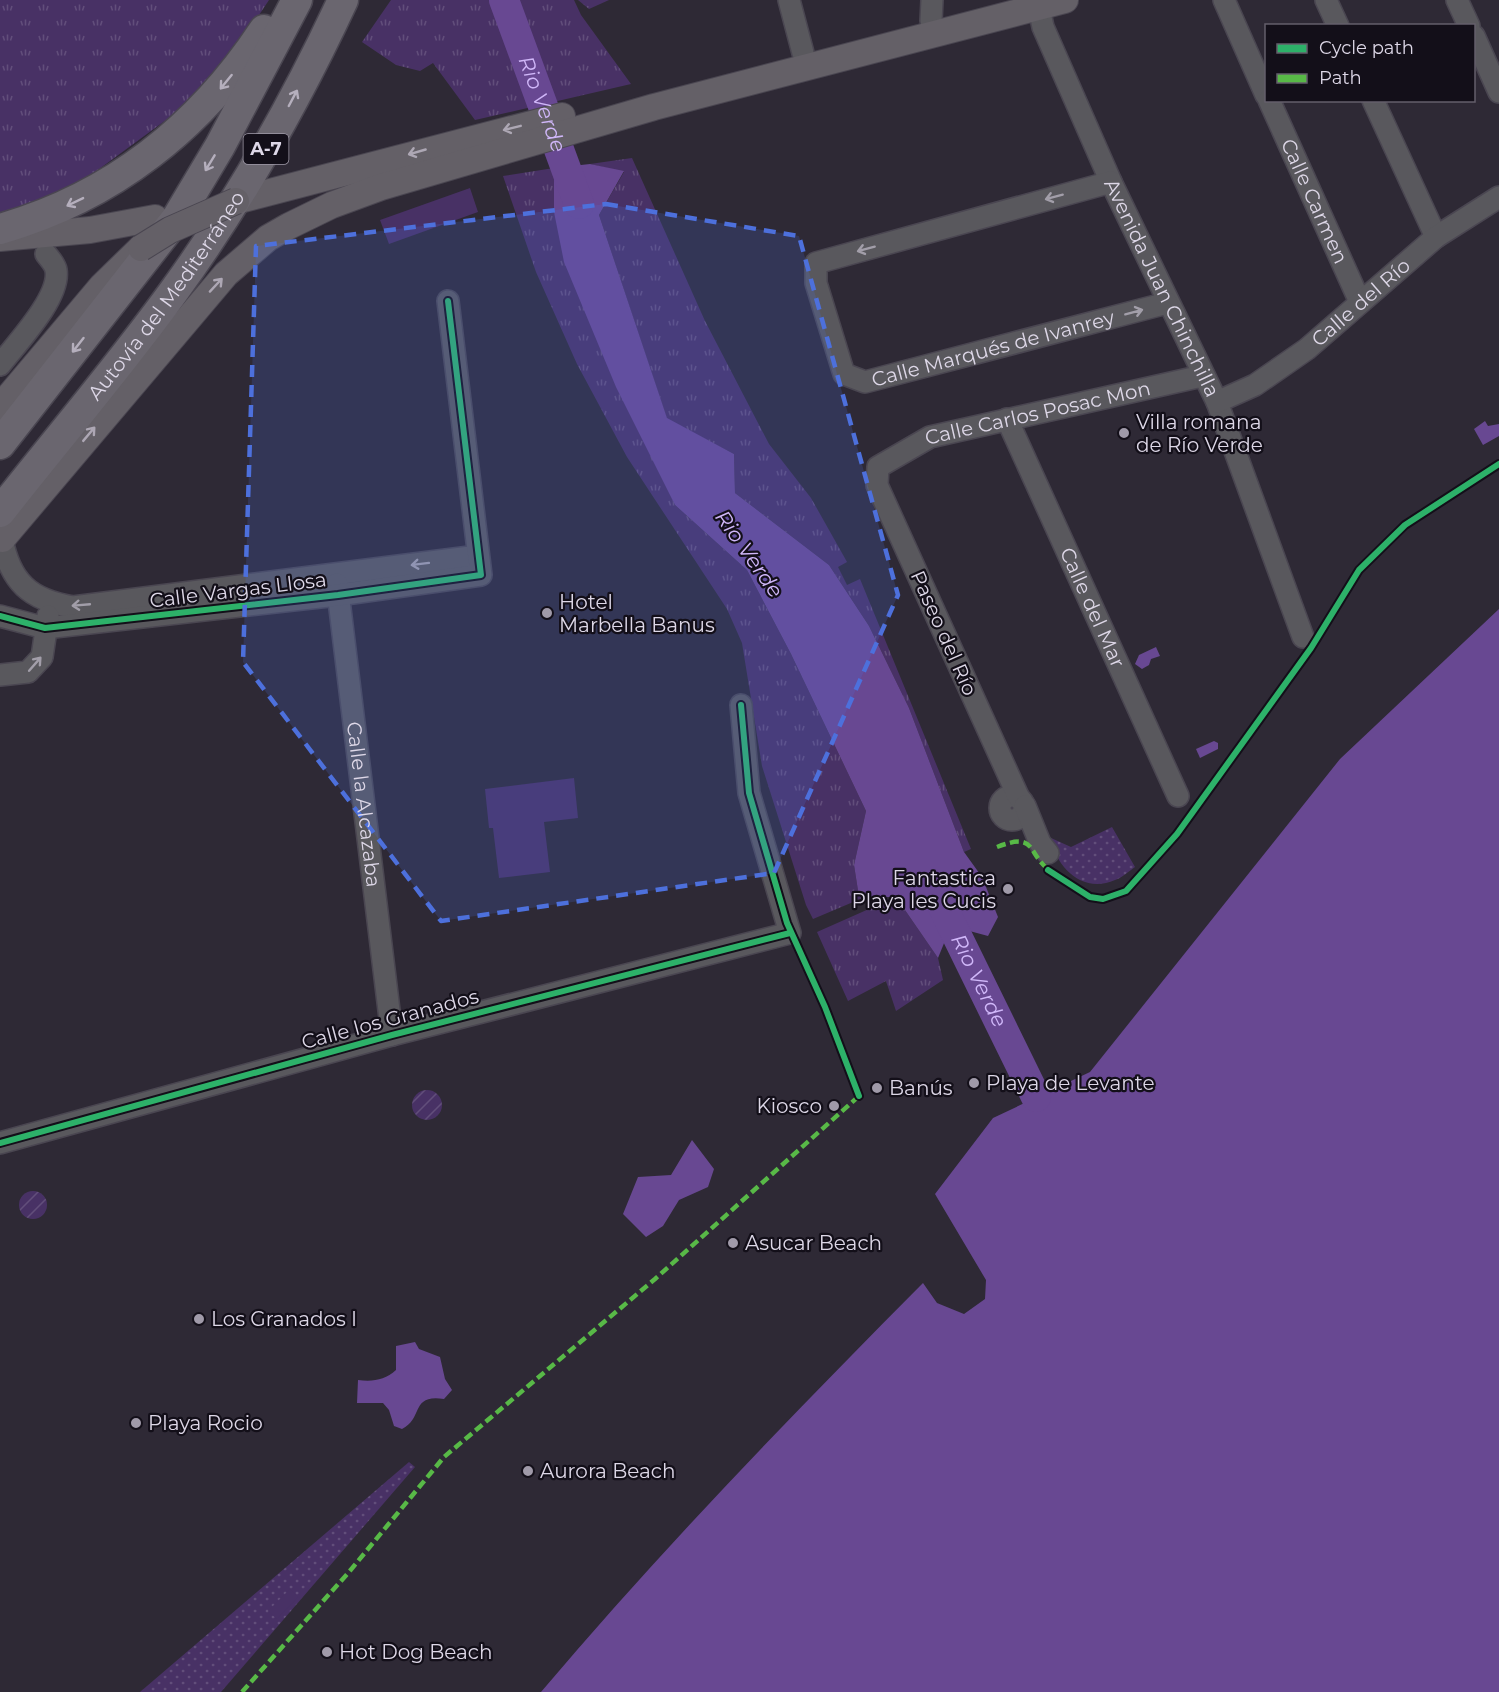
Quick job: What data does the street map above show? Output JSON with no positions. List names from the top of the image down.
{
  "streets": {
    "highway": ["A-7", "Autovía del Mediterráneo"],
    "street": [
      "Calle Carmen",
      "Avenida Juan Chinchilla",
      "Calle del Río",
      "Calle Marqués de Ivanrey",
      "Calle Carlos Posac Mon",
      "Calle Vargas Llosa",
      "Calle del Mar",
      "Paseo del Río",
      "Calle la Alcazaba",
      "Calle los Granados"
    ]
  },
  "crossings": [
    ["Calle Carmen", "Calle del Río"],
    ["Avenida Juan Chinchilla", "Calle del Río"],
    ["Avenida Juan Chinchilla", "Calle Marqués de Ivanrey"],
    ["Avenida Juan Chinchilla", "Calle Carlos Posac Mon"],
    ["Autovía del Mediterráneo", "Calle Vargas Llosa"],
    ["Calle Carlos Posac Mon", "Calle del Mar"],
    ["Calle Carlos Posac Mon", "Paseo del Río"],
    ["Calle Vargas Llosa", "Calle la Alcazaba"],
    ["Calle la Alcazaba", "Calle los Granados"]
  ],
  "water": ["Rio Verde"],
  "places": [
    "Villa romana de Río Verde",
    "Hotel Marbella Banus",
    "Fantastica Playa les Cucis",
    "Playa de Levante",
    "Banús",
    "Kiosco",
    "Asucar Beach",
    "Los Granados I",
    "Playa Rocio",
    "Aurora Beach",
    "Hot Dog Beach"
  ],
  "legend": ["Cycle path", "Path"]
}
